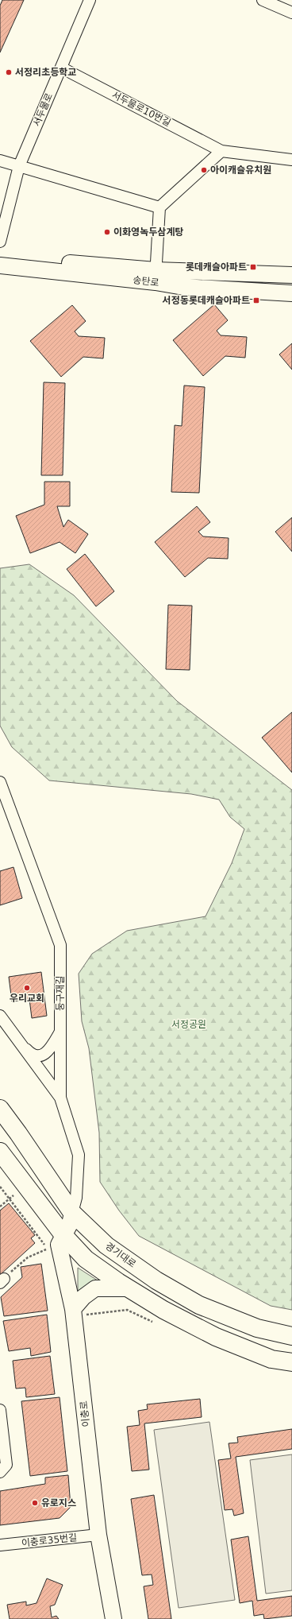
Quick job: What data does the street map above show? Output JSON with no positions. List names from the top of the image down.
{
  "streets": {
    "main road": ["송탄로", "경기대로", "이충로"],
    "street": [
      "서두물로10번길",
      "서두물로",
      "둥구재길",
      "이충로35번길"
    ]
  },
  "crossings": [
    ["서두물로10번길", "서두물로"],
    ["둥구재길", "경기대로"],
    ["이충로", "이충로35번길"]
  ],
  "parks": ["서정공원"],
  "places": {
    "other": [
      "서정리초등학교",
      "아이캐슬유치원",
      "이화영녹두삼계탕",
      "우리교회",
      "유로지스"
    ],
    "transit": ["롯데캐슬아파트", "서정동롯데캐슬아파트"]
  }
}
